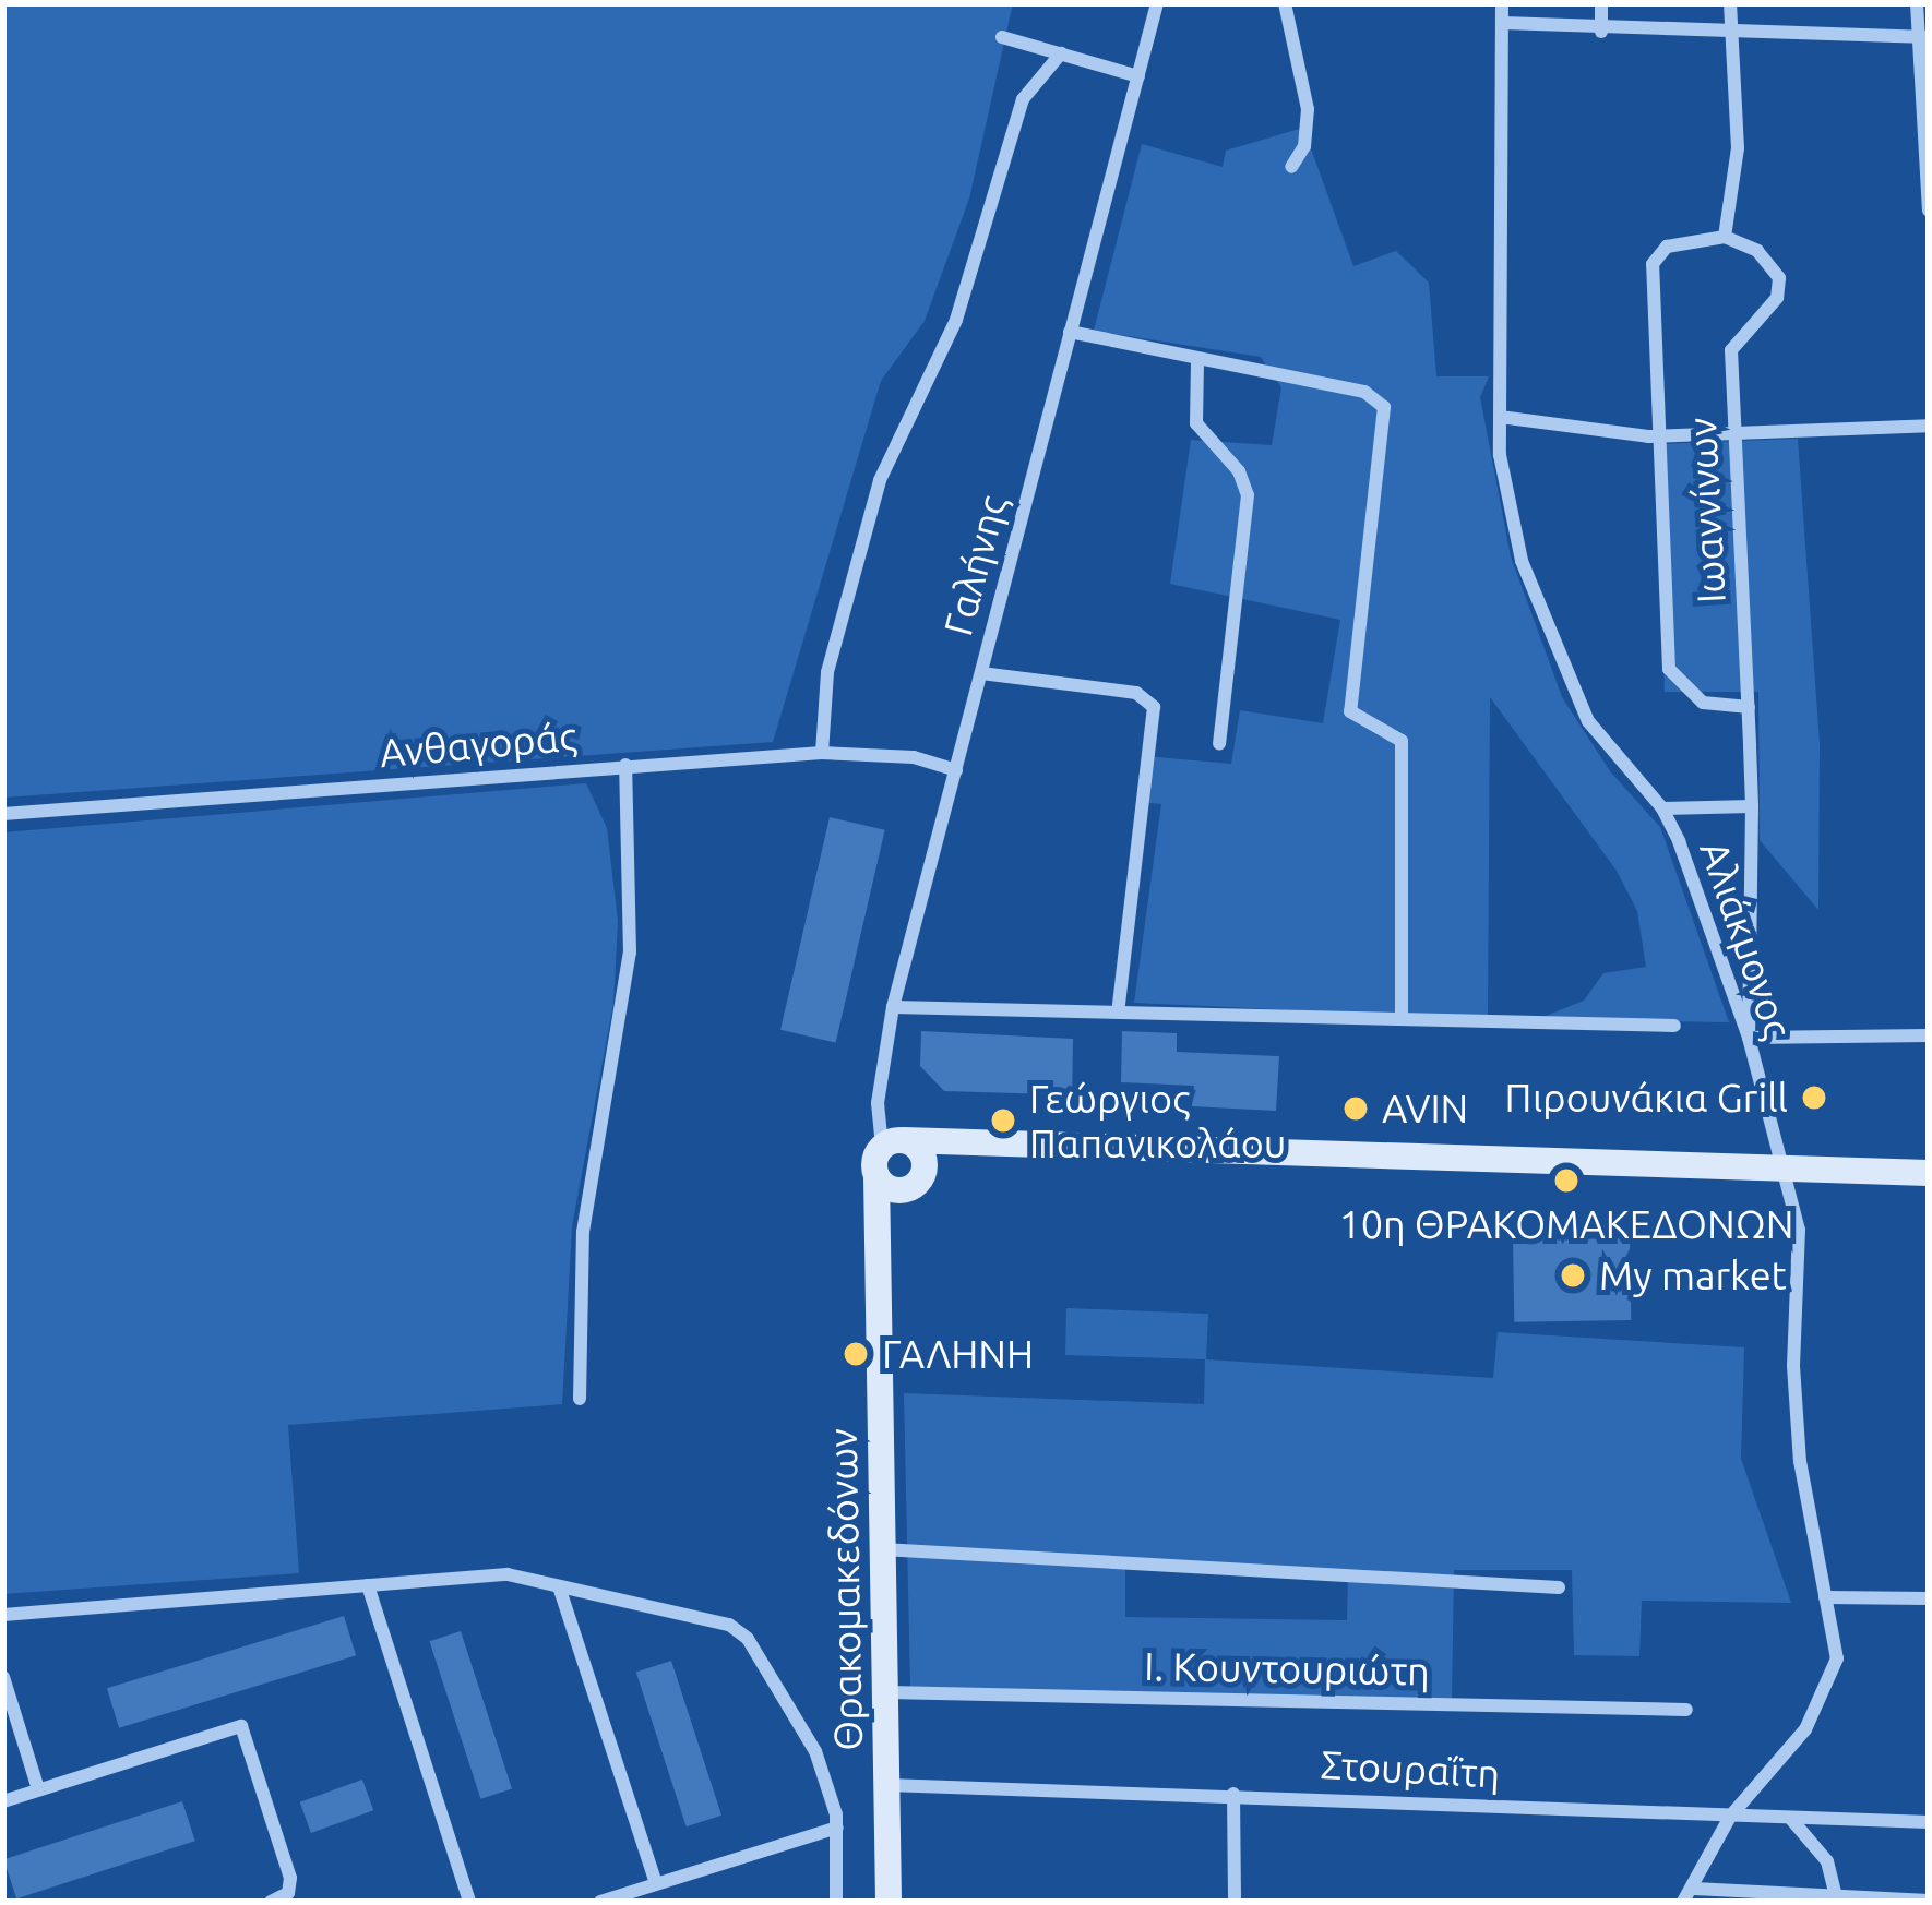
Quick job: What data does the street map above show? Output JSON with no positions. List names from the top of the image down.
{
  "streets": {
    "main road": ["Θρακομακεδόνων"],
    "street": [
      "Ιωαννίνων",
      "Γαλήνης",
      "Ανθαγοράς",
      "Αλιάκμονος",
      "Ι. Κουντουριώτη",
      "Στουραΐτη"
    ]
  },
  "crossings": [
    ["Ιωαννίνων", "Αλιάκμονος"],
    ["Γαλήνης", "Ανθαγοράς"],
    ["Γαλήνης", "Θρακομακεδόνων"],
    ["Αλιάκμονος", "Στουραΐτη"],
    ["Θρακομακεδόνων", "Ι. Κουντουριώτη"],
    ["Θρακομακεδόνων", "Στουραΐτη"]
  ],
  "places": [
    "Πιρουνάκια Grill",
    "AVIN",
    "Γεώργιος Παπανικολάου",
    "10η ΘΡΑΚΟΜΑΚΕΔΟΝΩΝ",
    "My market",
    "ΓΑΛΗΝΗ"
  ]
}
